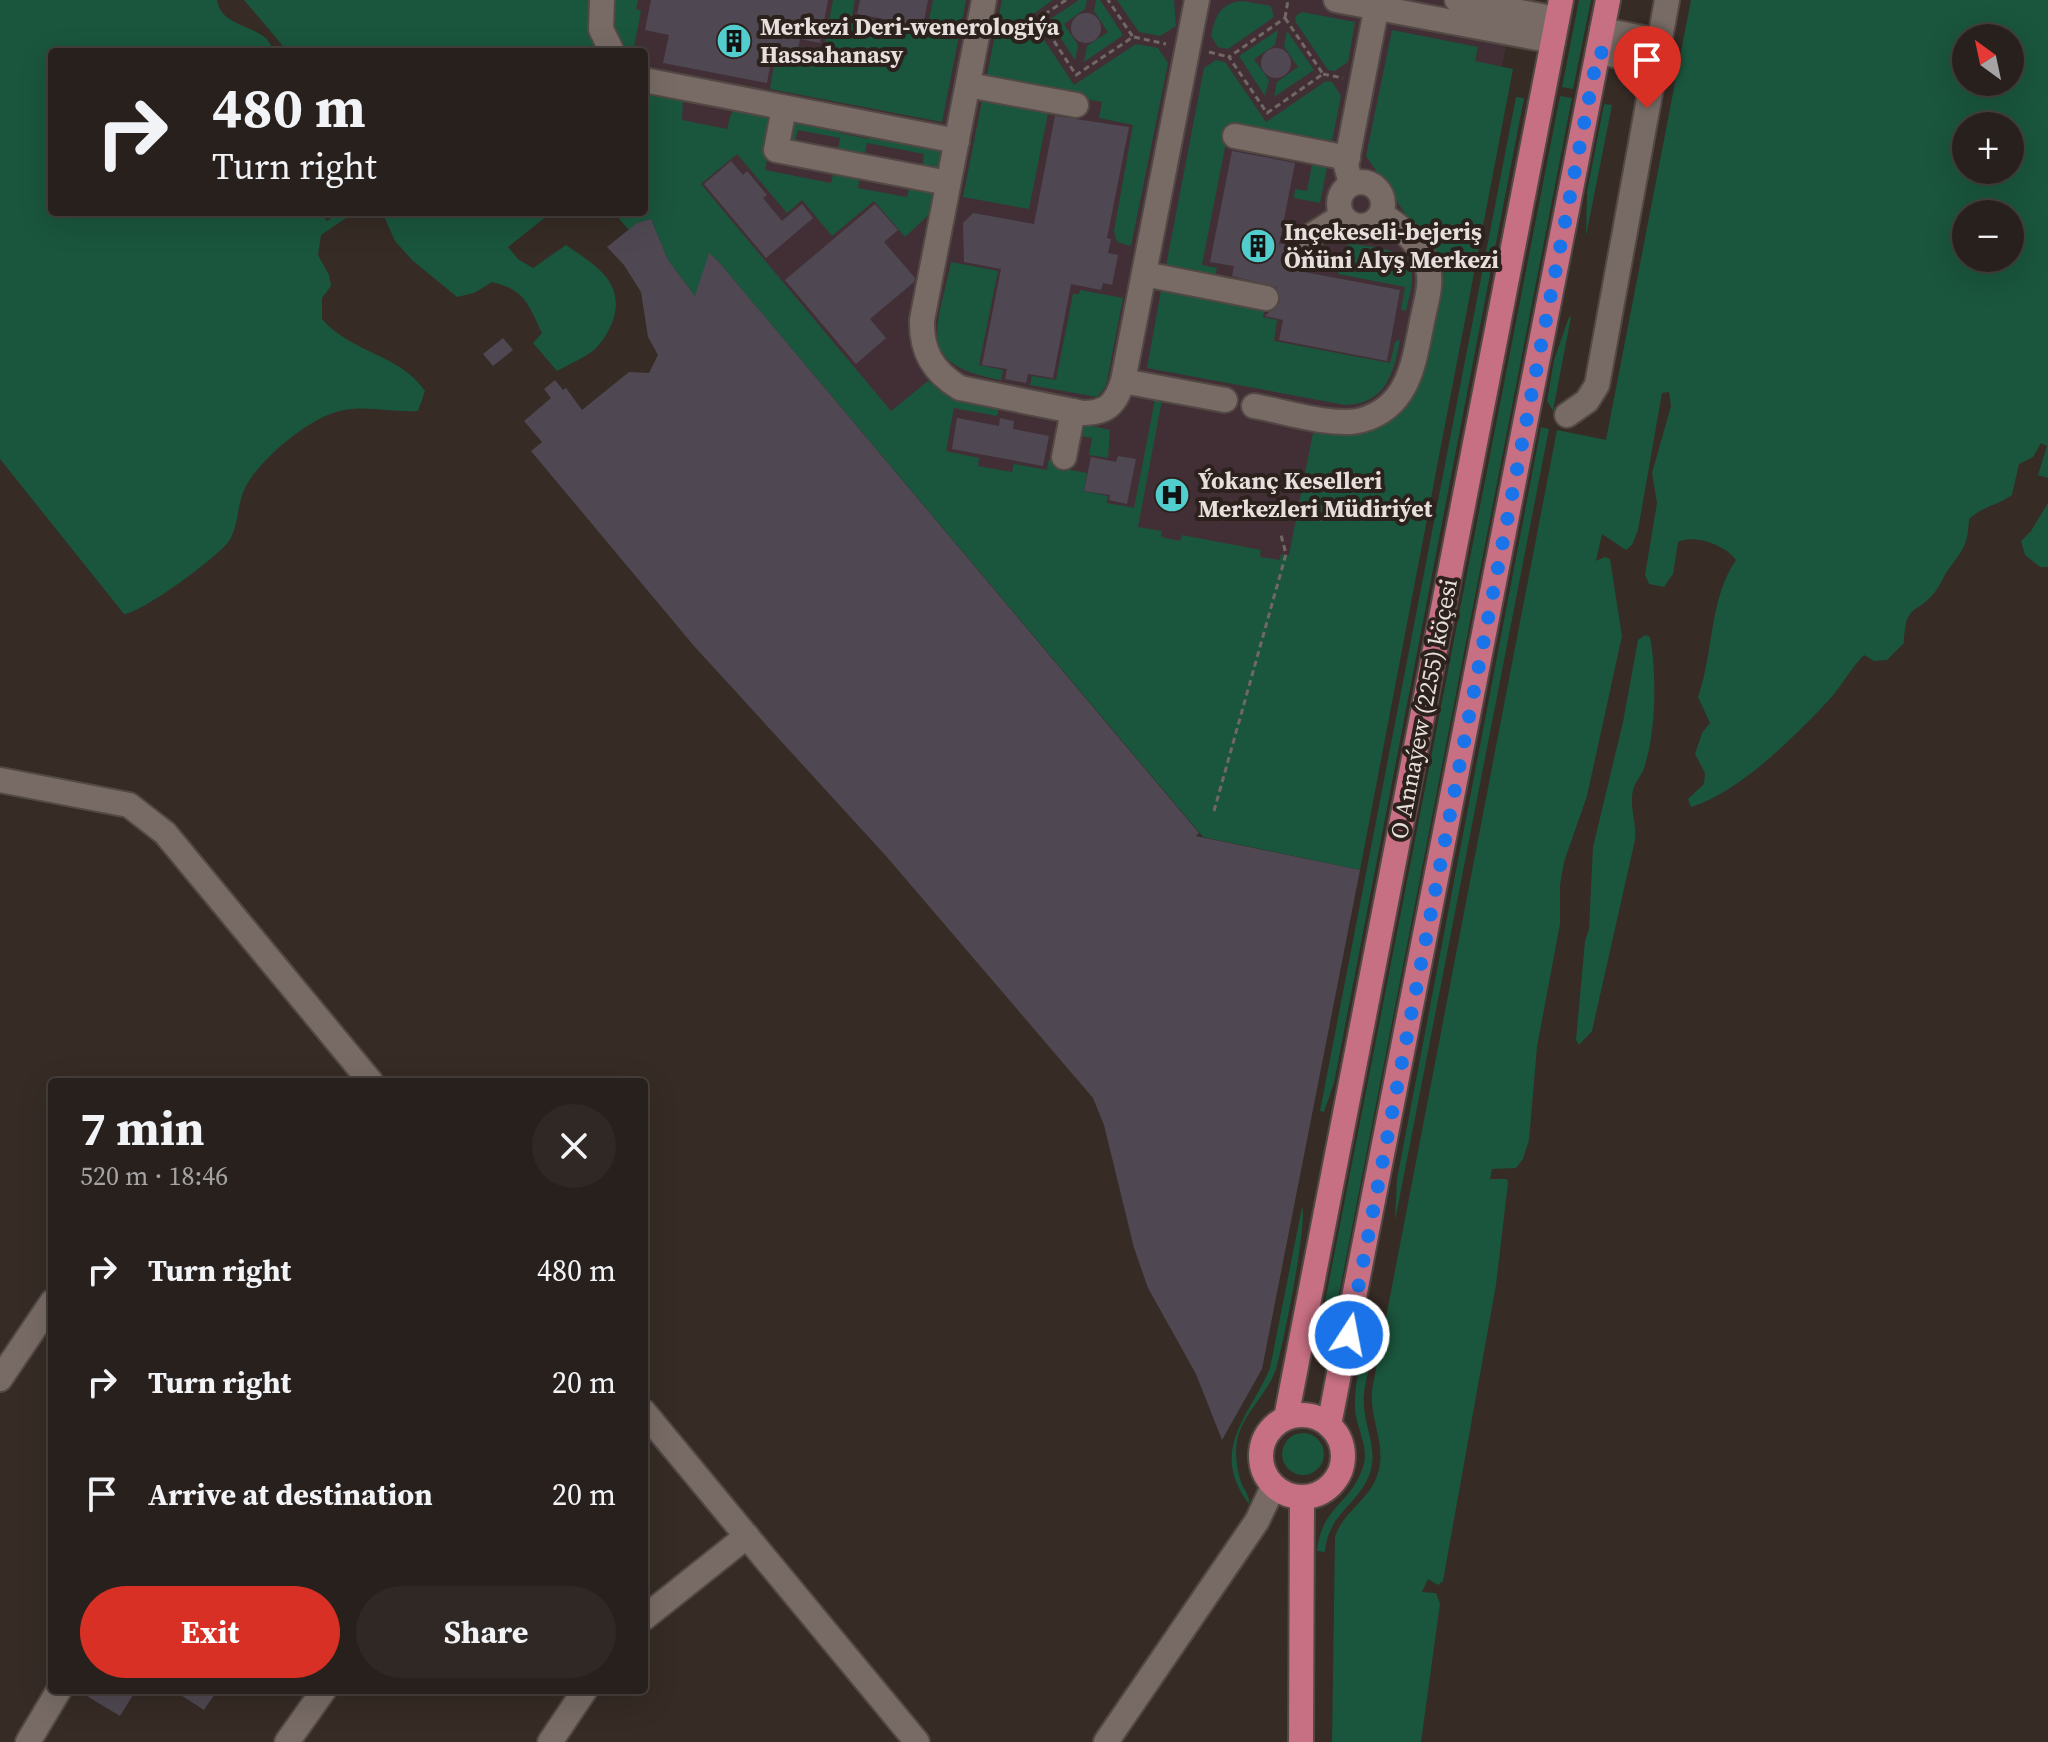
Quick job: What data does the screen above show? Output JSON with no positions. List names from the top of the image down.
{
  "streets": {
    "main road": ["O Annaýew (2255) köçesi"]
  },
  "places": {
    "building": ["Merkezi Deri-wenerologiýa Hassahanasy", "Inçekeseli-bejeriş Öňüni Alyş Merkezi"],
    "hospital": ["Ýokanç Keselleri Merkezleri Müdiriýet"]
  },
  "north": "top left",
  "page": {
    "map_buttons": ["+", "−"],
    "turn": ["480 m", "Turn right"],
    "heading": ["7 min", "520 m · 18:46"],
    "list": [
      {
        "name": "Turn right",
        "value": "480 m"
      },
      {
        "name": "Turn right",
        "value": "20 m"
      },
      {
        "name": "Arrive at destination",
        "value": "20 m"
      }
    ],
    "buttons": ["Exit", "Share"]
  }
}
